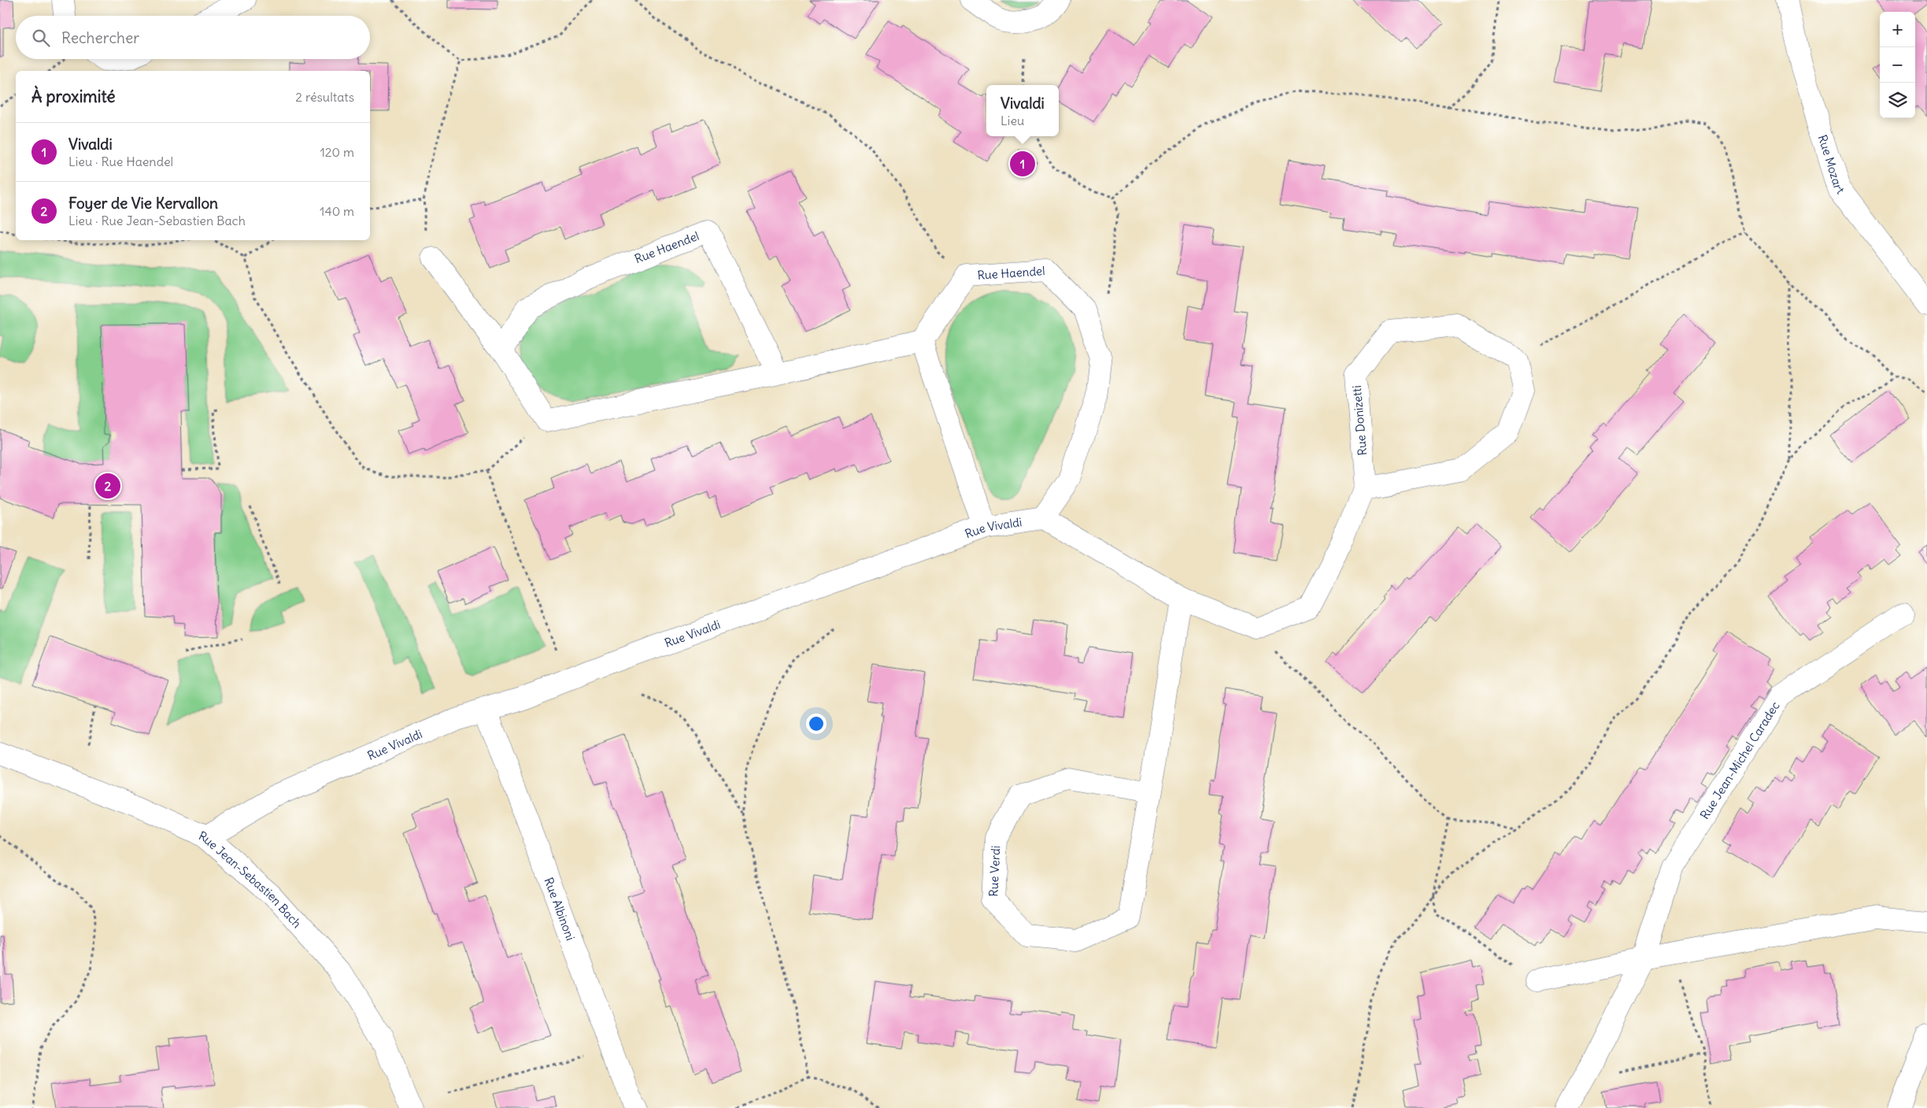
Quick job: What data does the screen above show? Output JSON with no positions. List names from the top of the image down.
{
  "streets": {
    "street": [
      "Rue Mozart",
      "Rue Haendel",
      "Rue Donizetti",
      "Rue Vivaldi",
      "Rue Jean-Michel Caradec",
      "Rue Verdi",
      "Rue Jean-Sebastien Bach",
      "Rue Albinoni"
    ]
  },
  "crossings": [
    ["Rue Haendel", "Rue Vivaldi"],
    ["Rue Vivaldi", "Rue Jean-Sebastien Bach"],
    ["Rue Vivaldi", "Rue Albinoni"]
  ],
  "page": {
    "map_buttons": ["+", "−"],
    "search": "Rechercher",
    "heading": ["À proximité", "2 résultats"],
    "popup": ["Vivaldi", "Lieu"],
    "list": [
      {
        "mark": "1",
        "name": "Vivaldi",
        "note": "Lieu · Rue Haendel",
        "value": "120 m"
      },
      {
        "mark": "2",
        "name": "Foyer de Vie Kervallon",
        "note": "Lieu · Rue Jean-Sebastien Bach",
        "value": "140 m"
      }
    ],
    "pins": ["1", "2"]
  }
}
